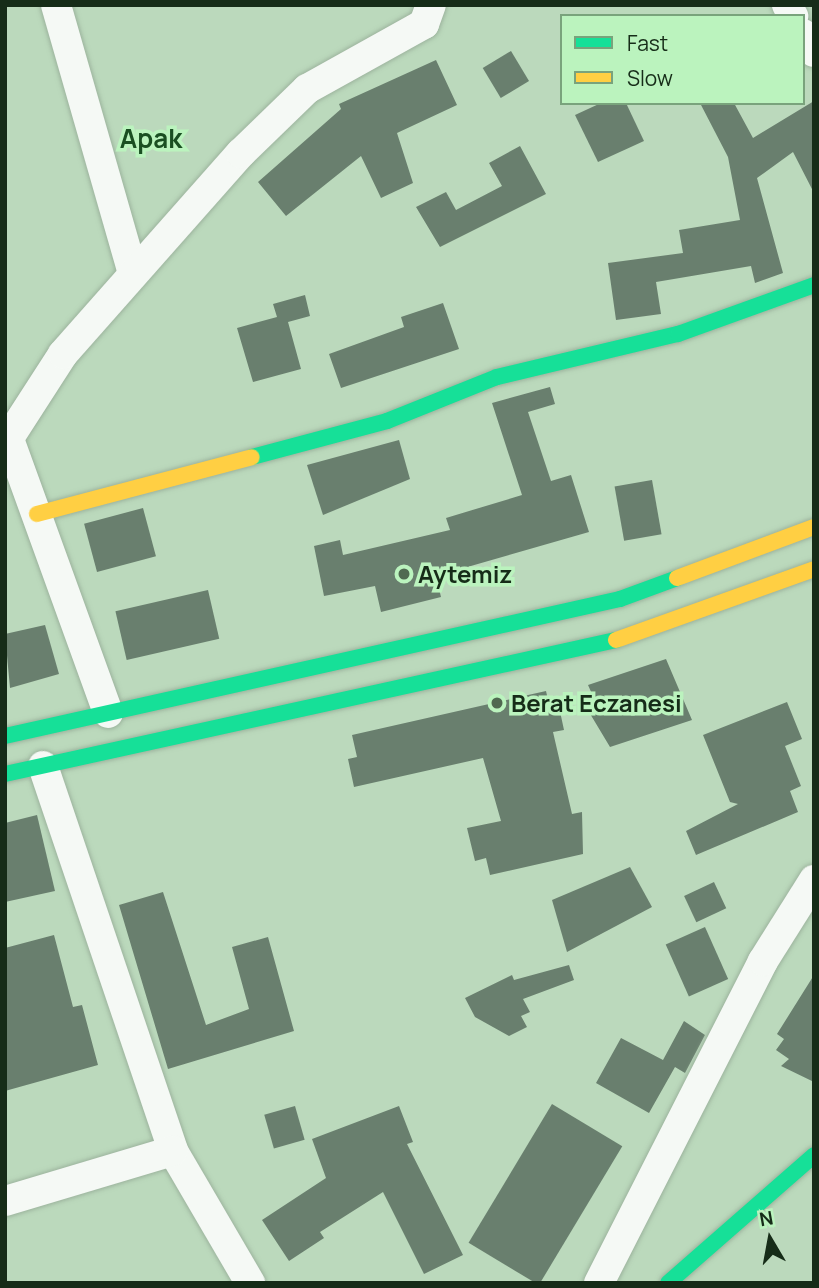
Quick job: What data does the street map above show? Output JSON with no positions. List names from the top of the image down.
{
  "districts": ["Apak"],
  "places": ["Aytemiz", "Berat Eczanesi"],
  "legend": ["Fast", "Slow"],
  "north": "top"
}
